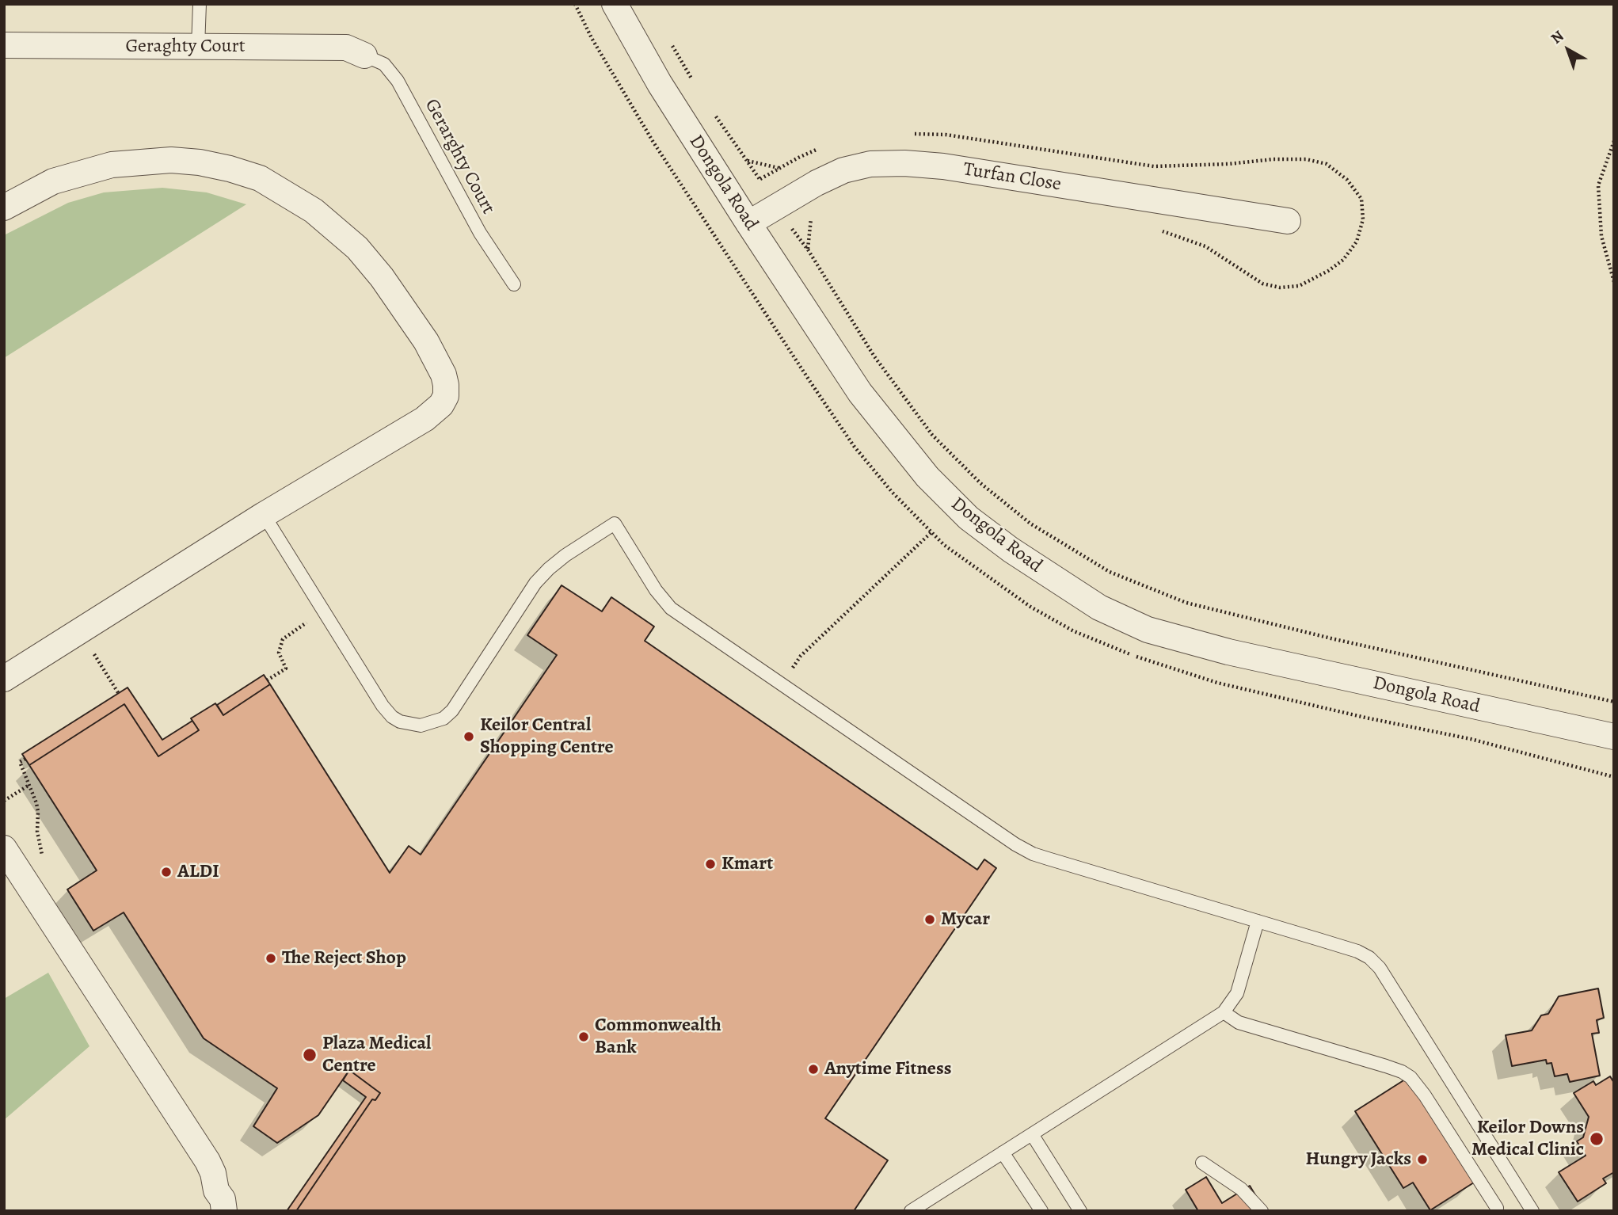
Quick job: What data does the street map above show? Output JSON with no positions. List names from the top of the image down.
{
  "streets": {
    "street": ["Geraghty Court", "Turfan Close", "Dongola Road"],
    "lane": ["Gerarghty Court"]
  },
  "crossings": [
    ["Geraghty Court", "Gerarghty Court"],
    ["Turfan Close", "Dongola Road"]
  ],
  "places": [
    "Keilor Central Shopping Centre",
    "Kmart",
    "ALDI",
    "Mycar",
    "The Reject Shop",
    "Commonwealth Bank",
    "Plaza Medical Centre",
    "Anytime Fitness",
    "Keilor Downs Medical Clinic",
    "Hungry Jacks"
  ],
  "north": "top left"
}
